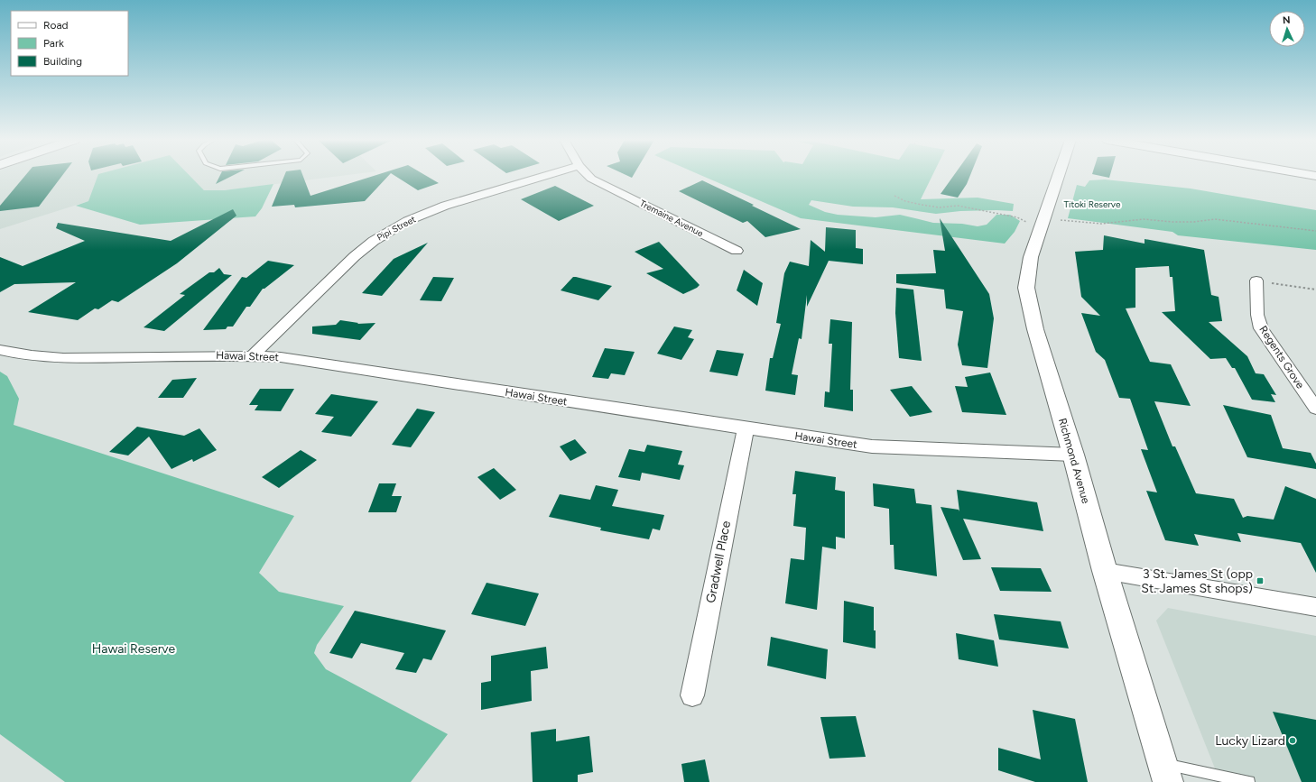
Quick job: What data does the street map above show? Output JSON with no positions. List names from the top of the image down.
{
  "streets": {
    "street": [
      "Tremaine Avenue",
      "Pipi Street",
      "Hawai Street",
      "Regents Grove",
      "Richmond Avenue",
      "Gradwell Place"
    ]
  },
  "crossings": [
    ["Pipi Street", "Hawai Street"],
    ["Hawai Street", "Richmond Avenue"],
    ["Hawai Street", "Gradwell Place"]
  ],
  "parks": ["Titoki Reserve", "Hawai Reserve"],
  "places": {
    "transit": ["3 St. James St (opp St. James St shops)"],
    "other": ["Lucky Lizard"]
  },
  "legend": ["Road", "Park", "Building"],
  "north": "top"
}
